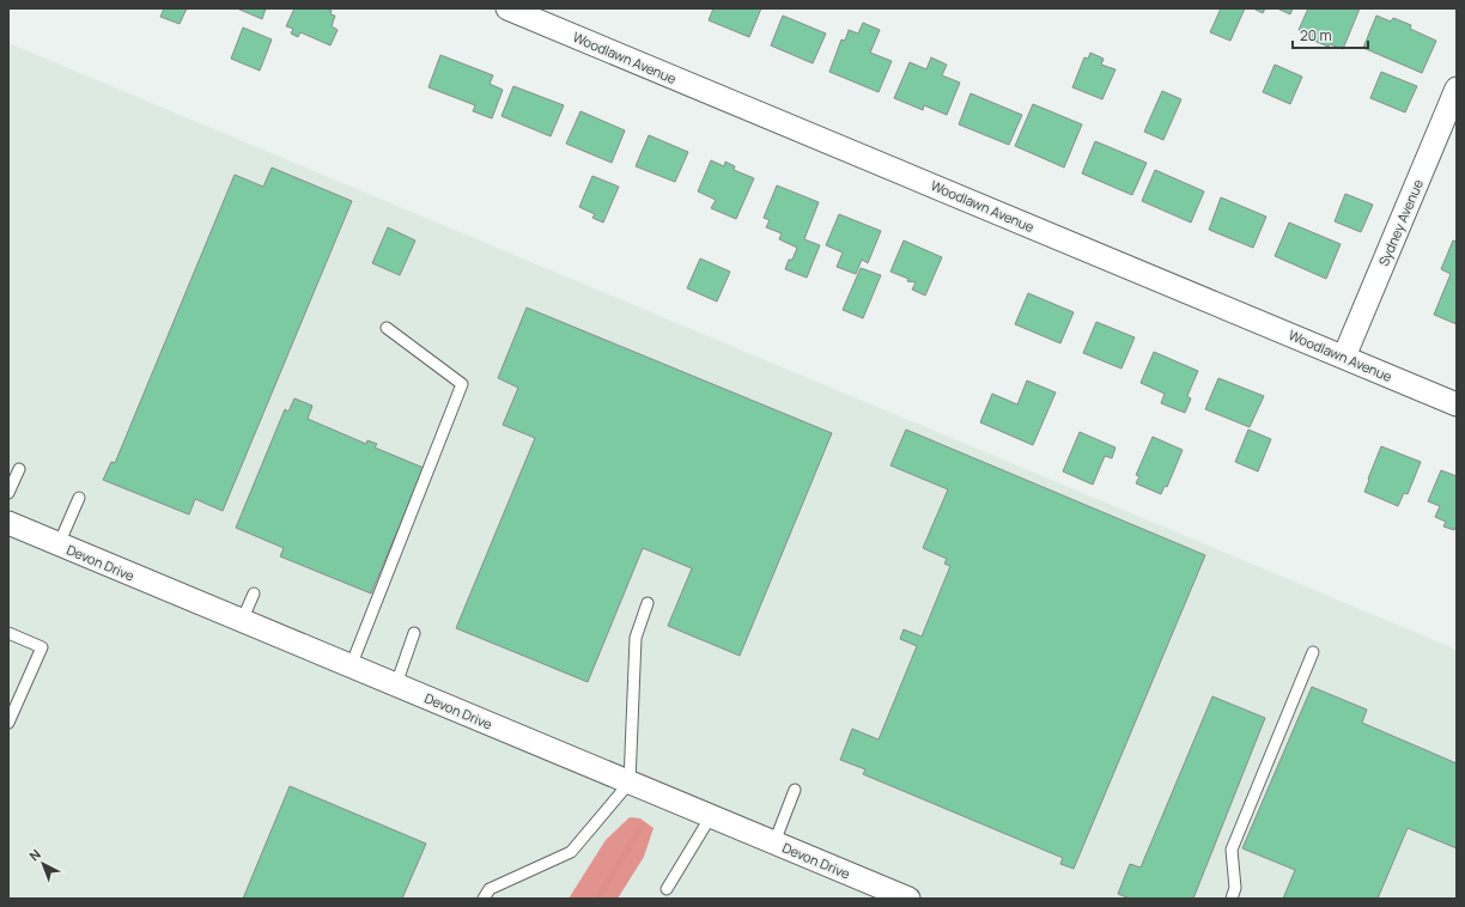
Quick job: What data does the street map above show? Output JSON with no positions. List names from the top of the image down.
{
  "streets": {
    "street": ["Woodlawn Avenue", "Sydney Avenue", "Devon Drive"]
  },
  "crossings": [
    ["Woodlawn Avenue", "Sydney Avenue"]
  ],
  "scale_bar": "20 m",
  "north": "top left"
}
